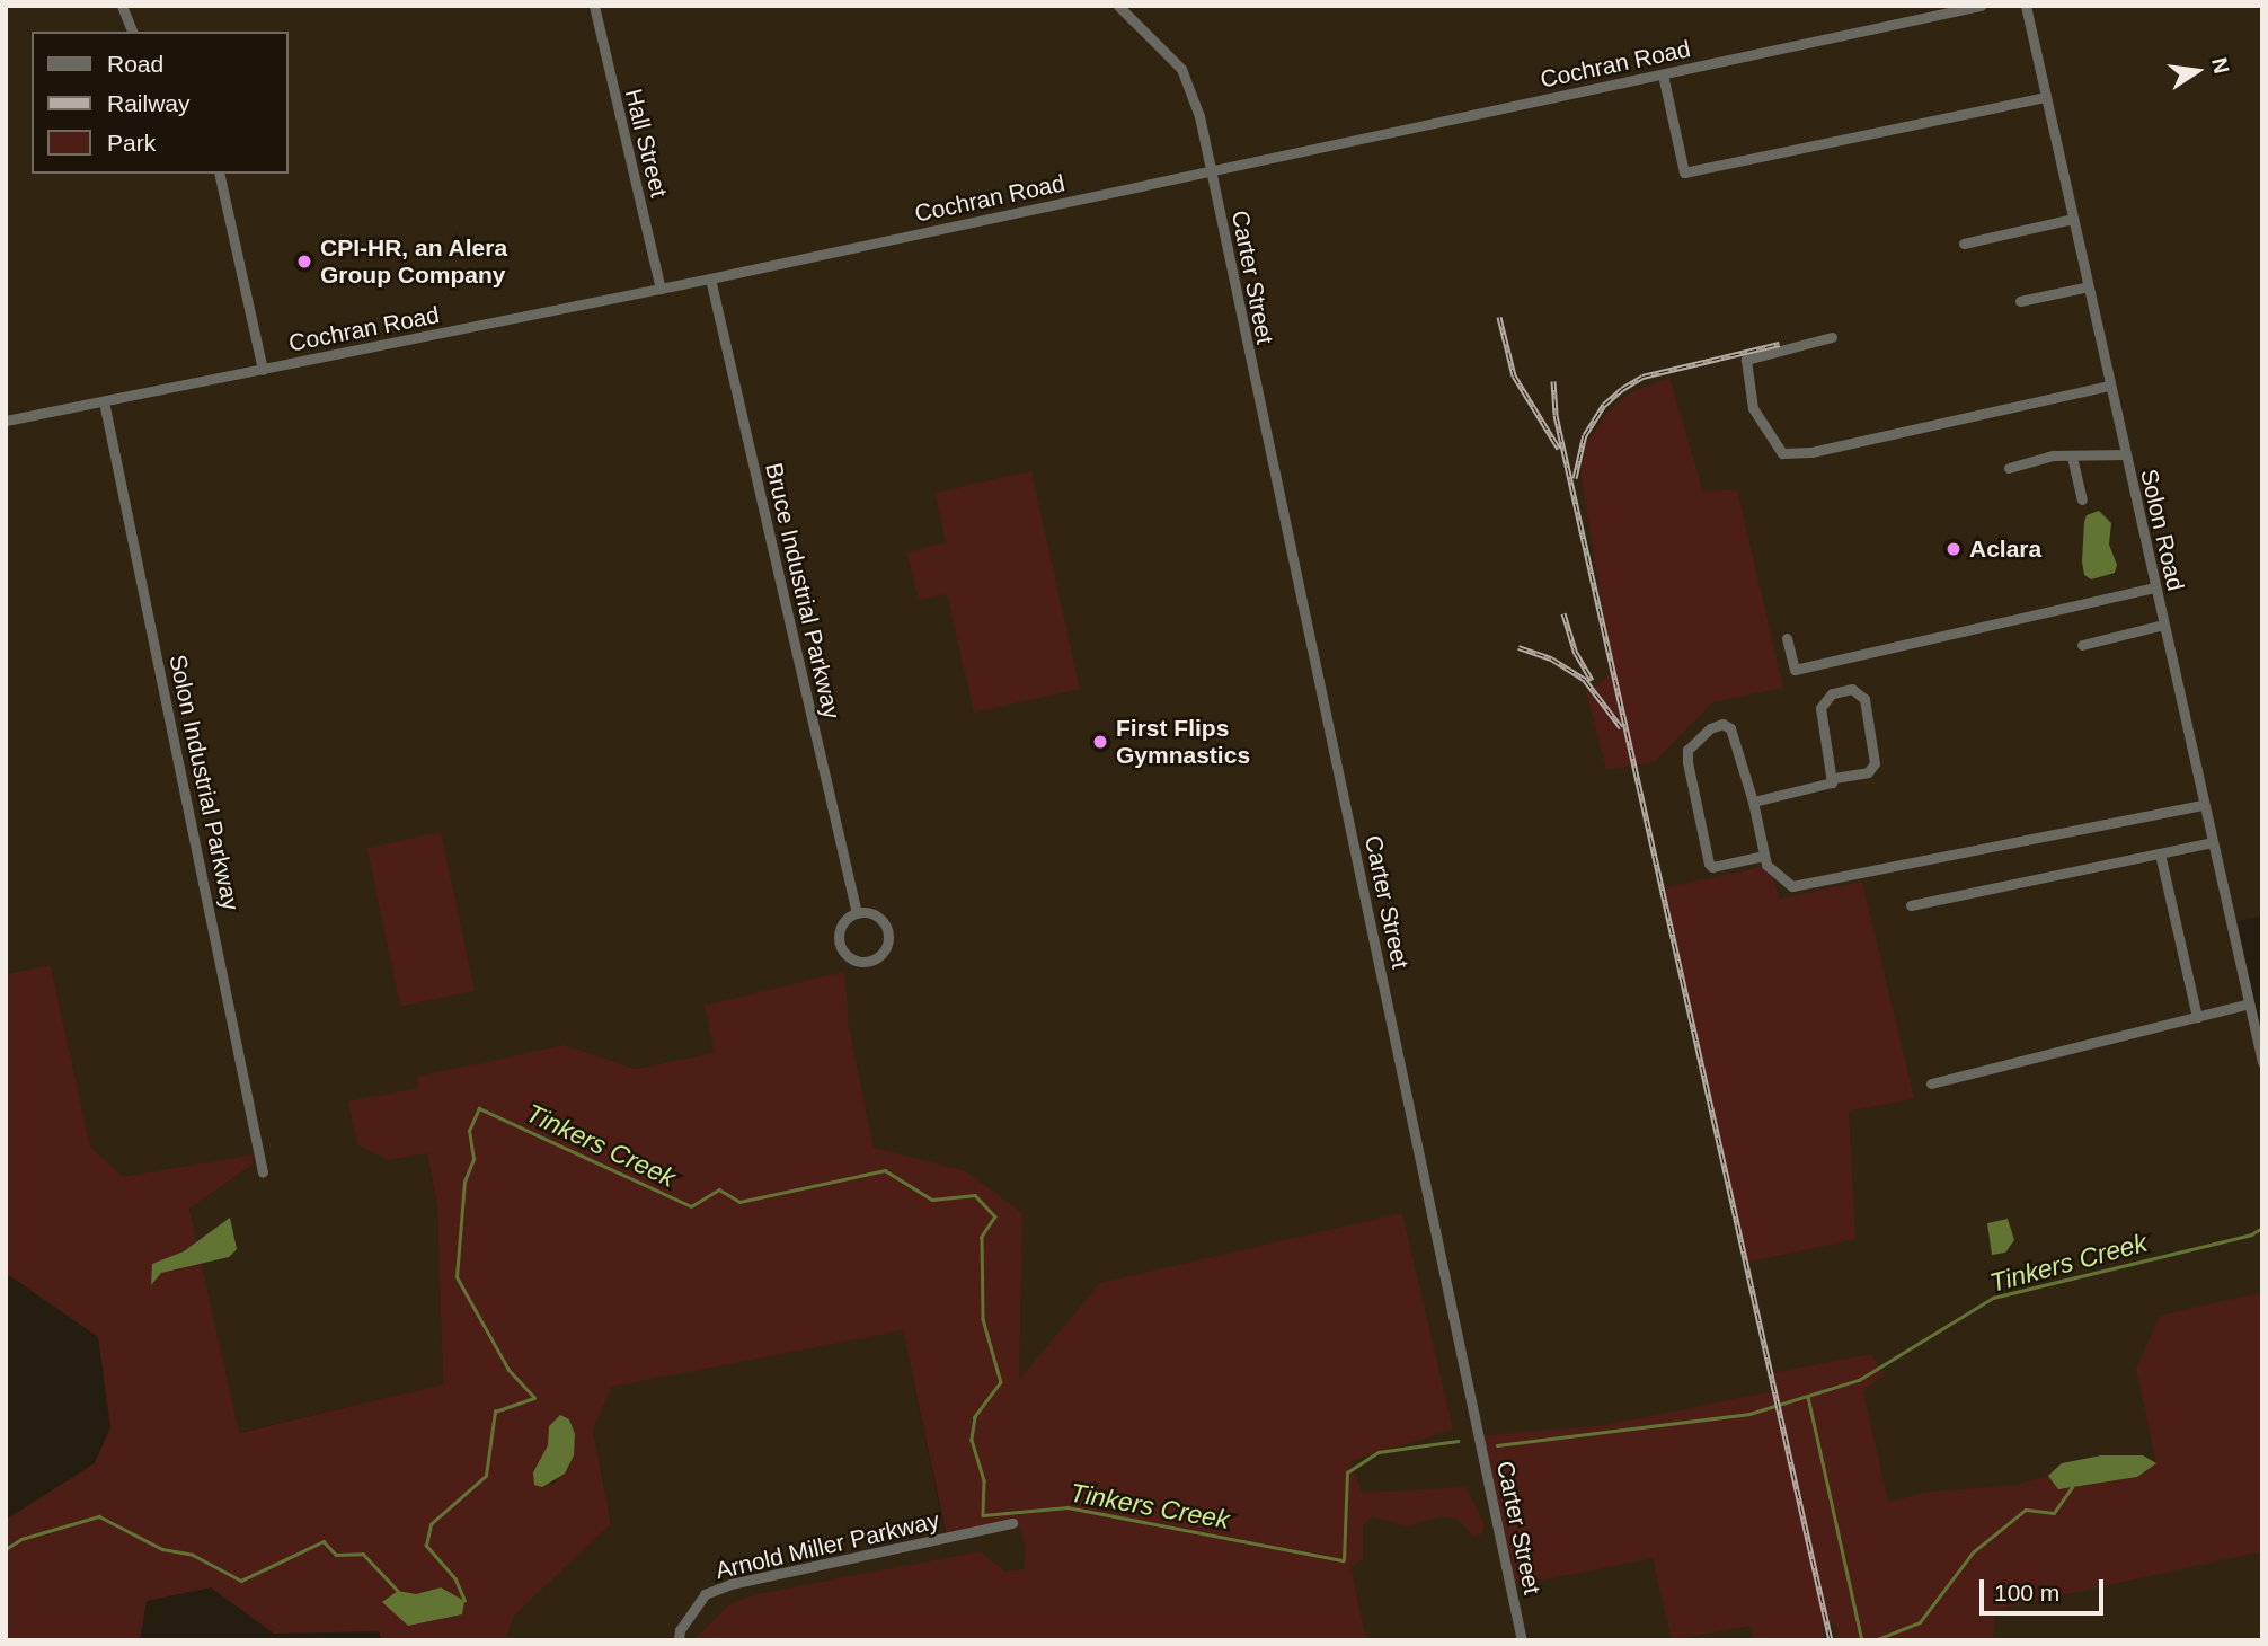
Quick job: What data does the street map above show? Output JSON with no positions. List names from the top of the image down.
{
  "streets": {
    "street": [
      "Cochran Road",
      "Hall Street",
      "Carter Street",
      "Solon Road",
      "Bruce Industrial Parkway",
      "Solon Industrial Parkway",
      "Arnold Miller Parkway"
    ]
  },
  "crossings": [
    ["Cochran Road", "Hall Street"],
    ["Cochran Road", "Carter Street"],
    ["Cochran Road", "Bruce Industrial Parkway"],
    ["Cochran Road", "Solon Industrial Parkway"]
  ],
  "water": ["Tinkers Creek"],
  "places": ["CPI-HR, an Alera Group Company", "Aclara", "First Flips Gymnastics"],
  "legend": ["Road", "Railway", "Park"],
  "scale_bar": "100 m",
  "north": "right"
}
